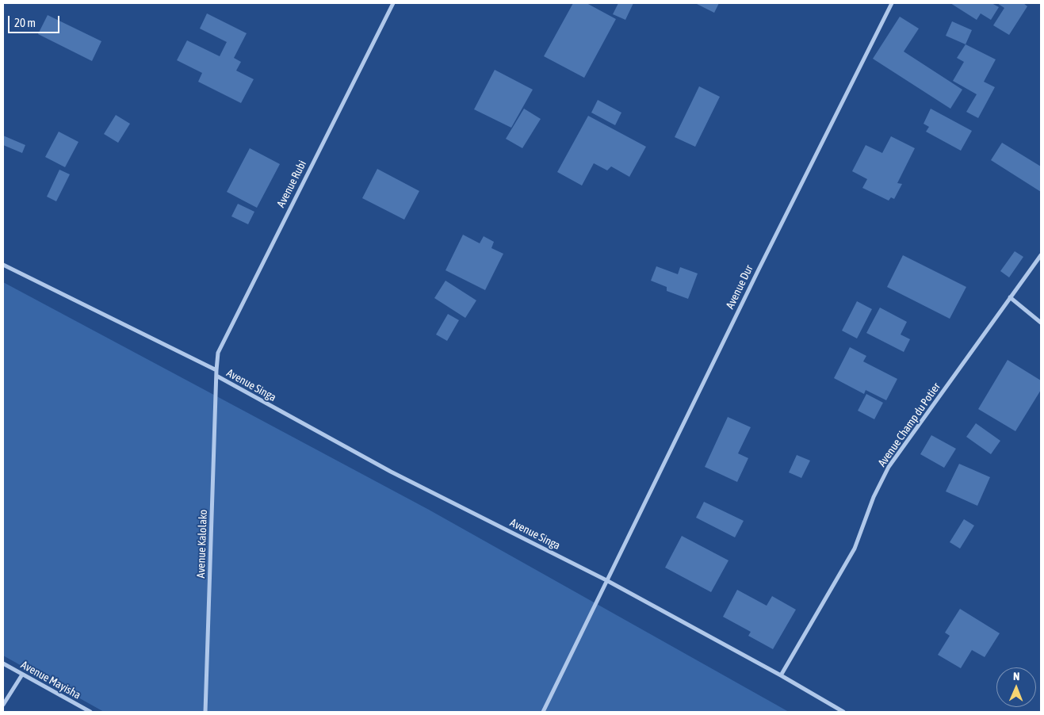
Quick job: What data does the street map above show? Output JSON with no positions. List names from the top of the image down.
{
  "streets": {
    "street": [
      "Avenue Rubi",
      "Avenue Dur",
      "Avenue Singa",
      "Avenue Champ du Potier",
      "Avenue Kalolako",
      "Avenue Mayisha"
    ]
  },
  "crossings": [
    ["Avenue Rubi", "Avenue Singa"],
    ["Avenue Rubi", "Avenue Kalolako"],
    ["Avenue Dur", "Avenue Singa"],
    ["Avenue Singa", "Avenue Champ du Potier"],
    ["Avenue Singa", "Avenue Kalolako"]
  ],
  "scale_bar": "20 m",
  "north": "top"
}
